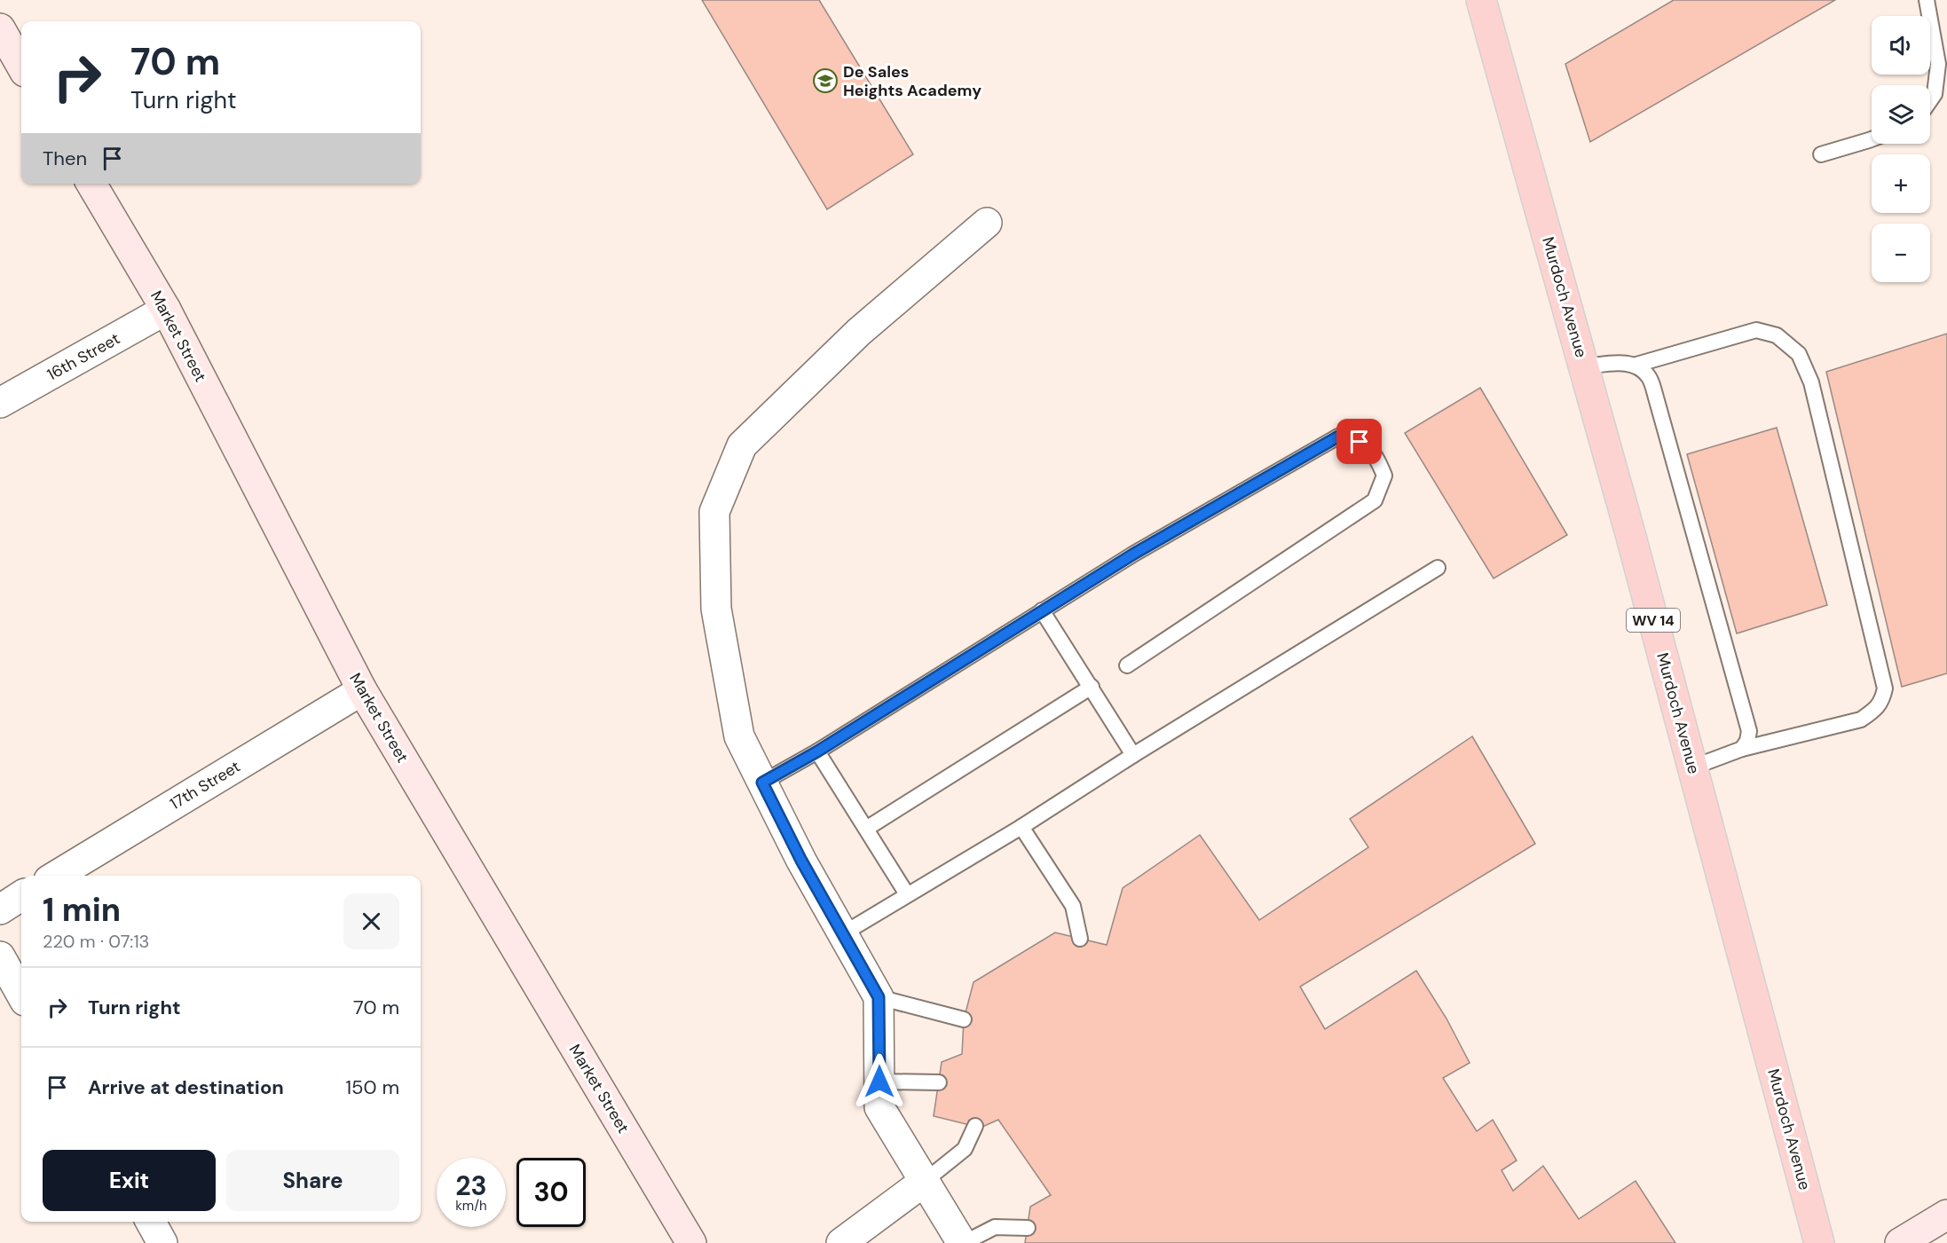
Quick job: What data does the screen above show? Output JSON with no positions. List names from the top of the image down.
{
  "streets": {
    "main road": ["Murdoch Avenue", "WV 14"],
    "street": ["Market Street", "16th Street", "17th Street"]
  },
  "crossings": [
    ["Market Street", "16th Street"],
    ["Market Street", "17th Street"]
  ],
  "places": {
    "school or university": ["De Sales Heights Academy"]
  },
  "page": {
    "map_buttons": ["+", "−"],
    "turn": ["70 m", "Turn right"],
    "then": "Then",
    "heading": ["1 min", "220 m · 07:13"],
    "list": [
      {
        "name": "Turn right",
        "value": "70 m"
      },
      {
        "name": "Arrive at destination",
        "value": "150 m"
      }
    ],
    "buttons": ["Exit", "Share"],
    "speed": "23 km/h",
    "limit": "30"
  }
}
